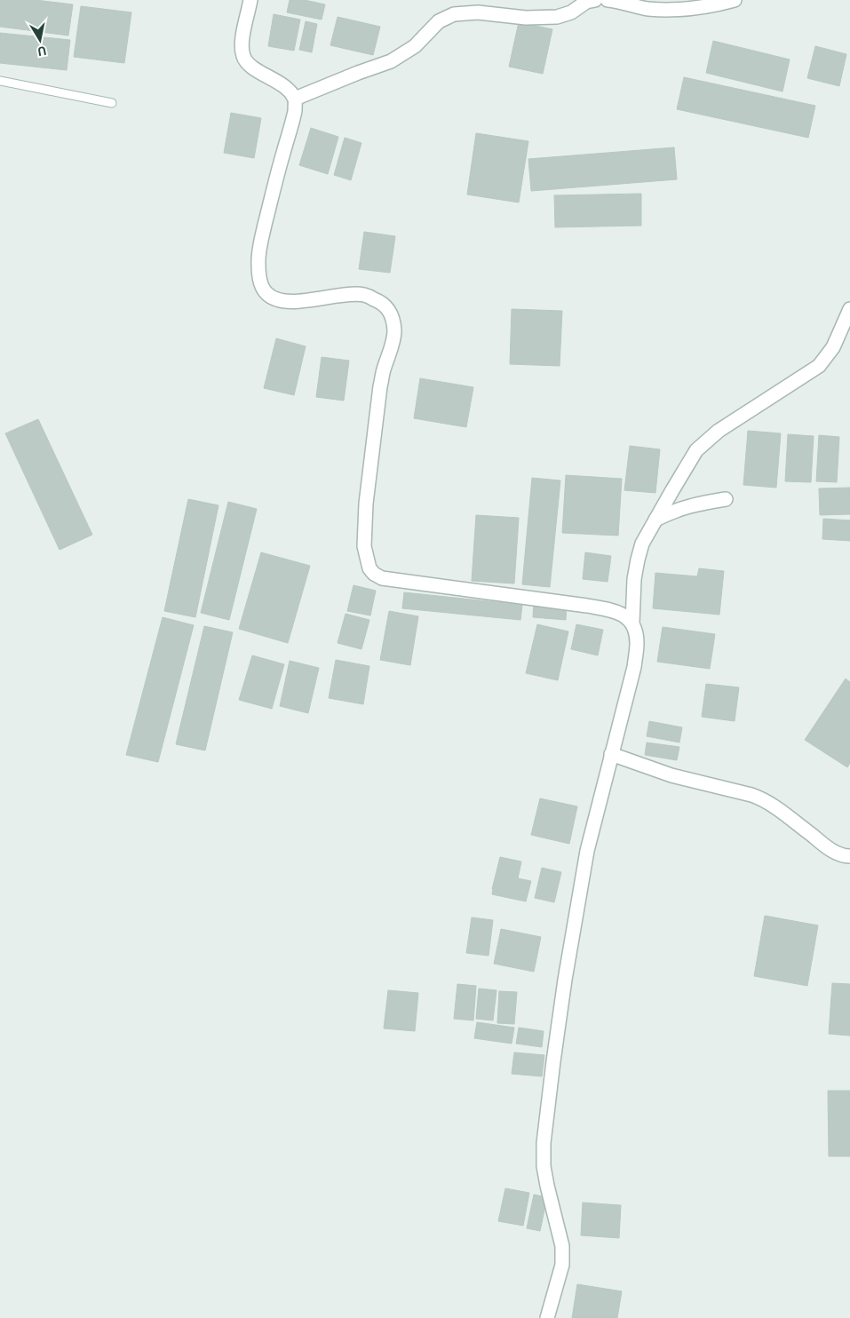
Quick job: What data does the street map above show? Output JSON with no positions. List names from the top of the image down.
{
  "north": "bottom"
}
